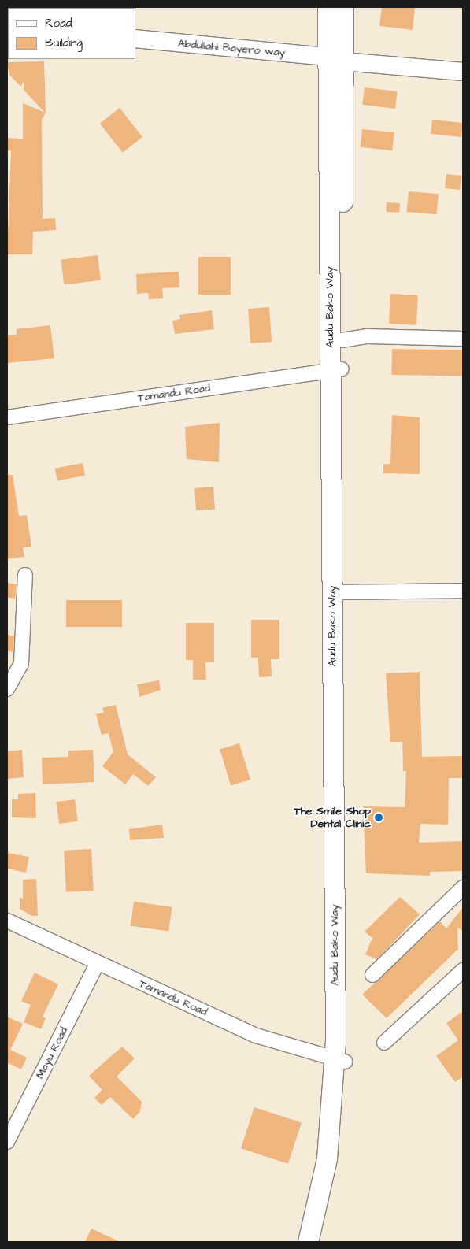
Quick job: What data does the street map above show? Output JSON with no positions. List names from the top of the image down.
{
  "streets": {
    "main road": ["Audu Bako Way"],
    "street": ["Abdullahi Bayero way", "Tamandu Road", "Mayu Road"]
  },
  "crossings": [
    ["Abdullahi Bayero way", "Audu Bako Way"],
    ["Audu Bako Way", "Tamandu Road"],
    ["Tamandu Road", "Mayu Road"]
  ],
  "places": ["The Smile Shop Dental Clinic"],
  "legend": ["Road", "Building"]
}
